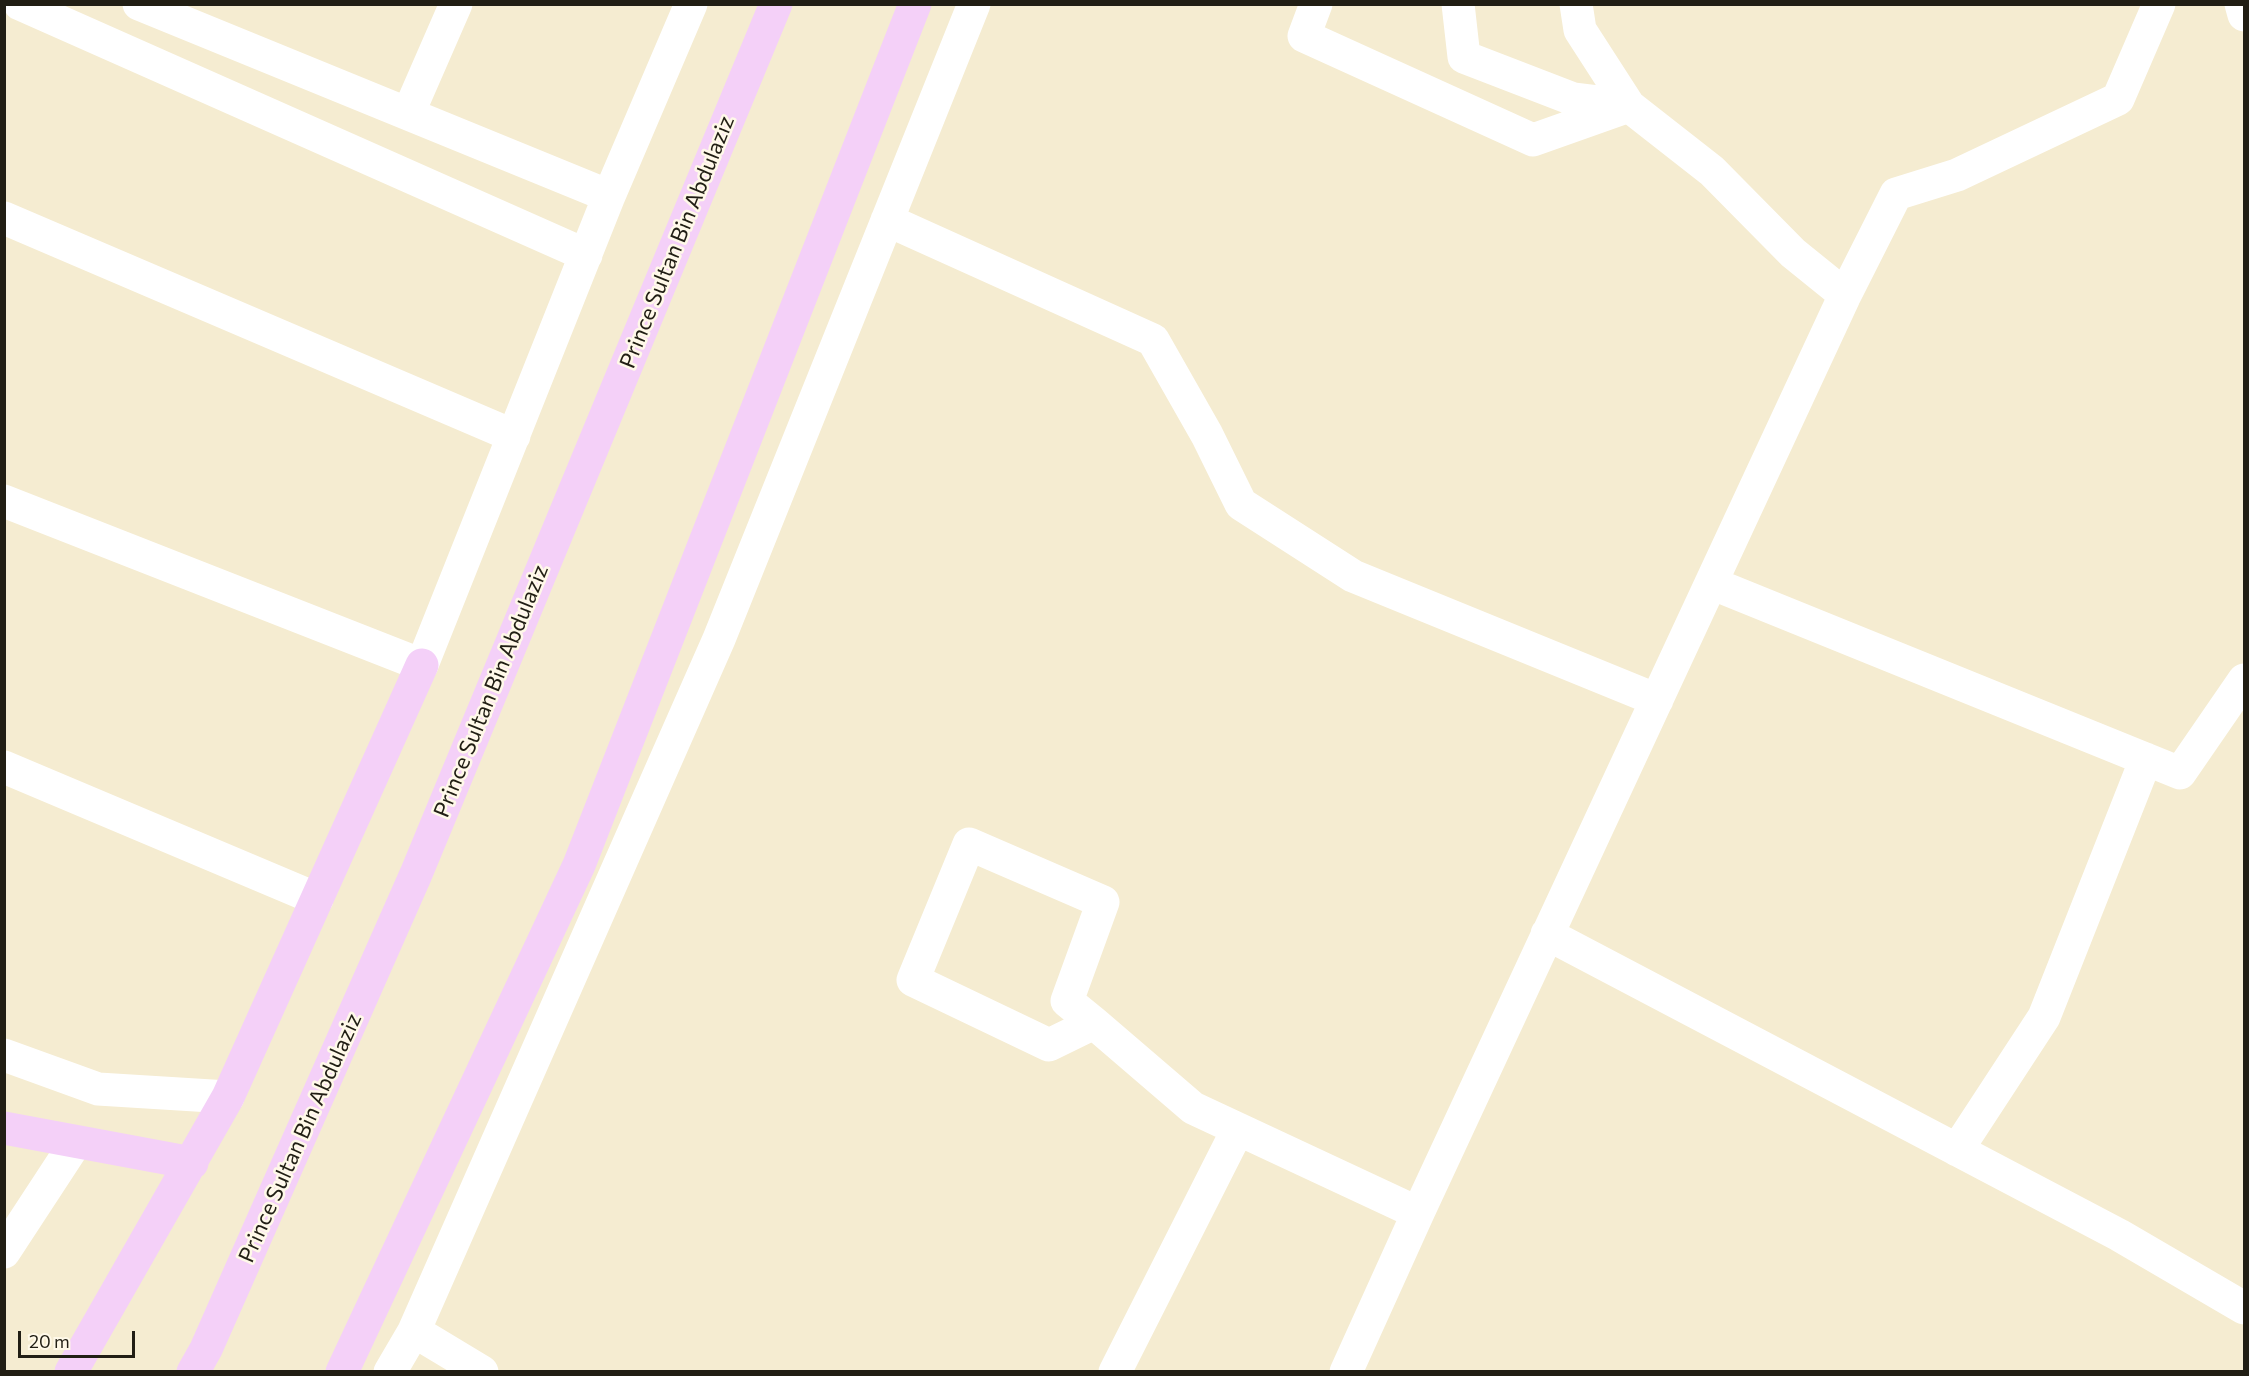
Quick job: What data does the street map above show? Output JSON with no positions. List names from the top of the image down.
{
  "streets": {
    "main road": ["Prince Sultan Bin Abdulaziz"]
  },
  "scale_bar": "20 m"
}
